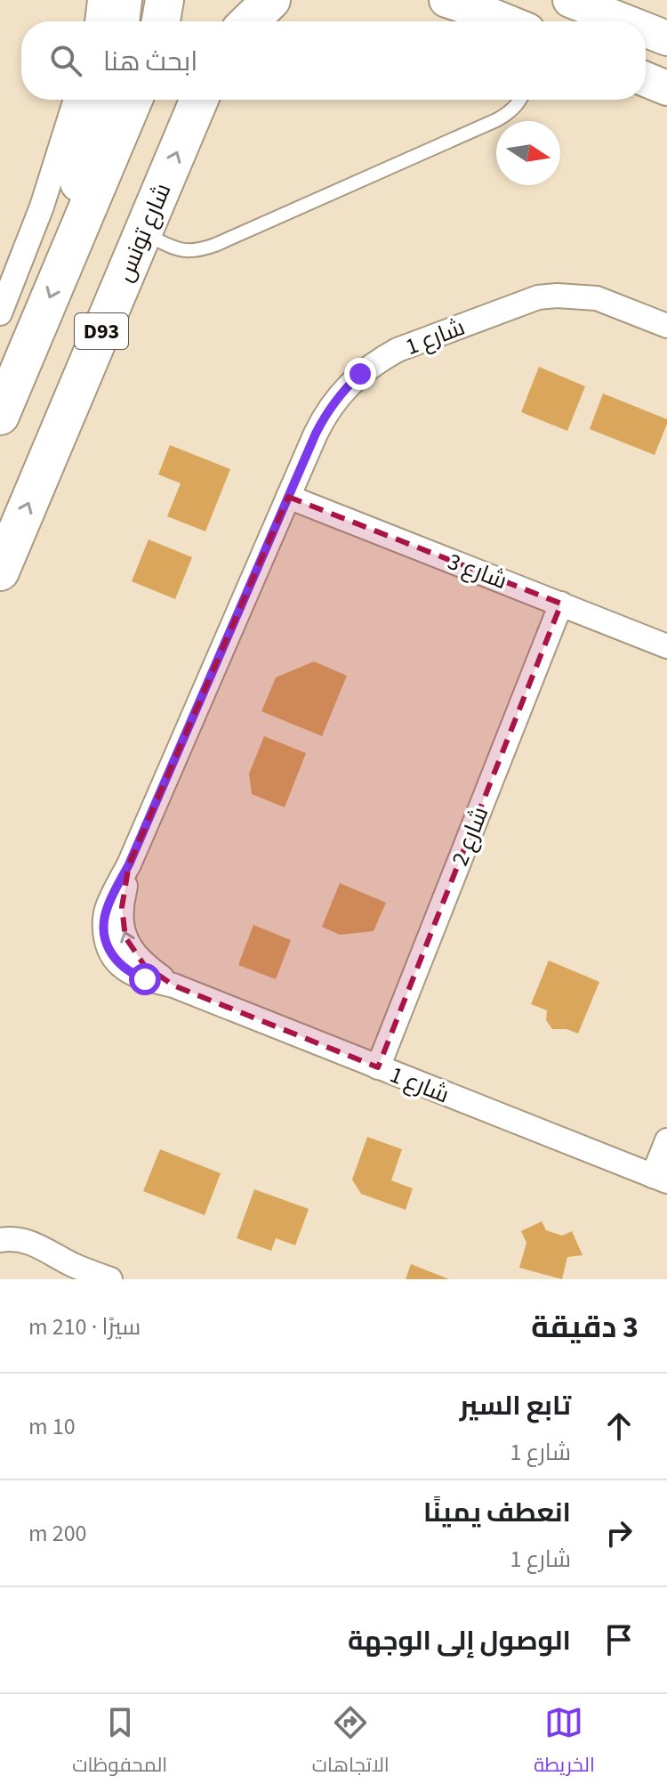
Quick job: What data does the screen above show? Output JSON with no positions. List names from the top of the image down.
{
  "streets": {
    "main road": ["شارع تونس", "D93"],
    "street": ["شارع 1", "شارع 3", "شارع 2"]
  },
  "crossings": [
    ["شارع 1", "شارع 3"],
    ["شارع 1", "شارع 2"],
    ["شارع 3", "شارع 2"]
  ],
  "north": "right",
  "page": {
    "search": "ابحث هنا",
    "heading": ["3 دقيقة", "سيرًا · 210 m"],
    "list": [
      ["تابع السير", "شارع 1", "10 m"],
      ["انعطف يمينًا", "شارع 1", "200 m"],
      "الوصول إلى الوجهة"
    ],
    "nav": ["الخريطة", "الاتجاهات", "المحفوظات"]
  }
}
